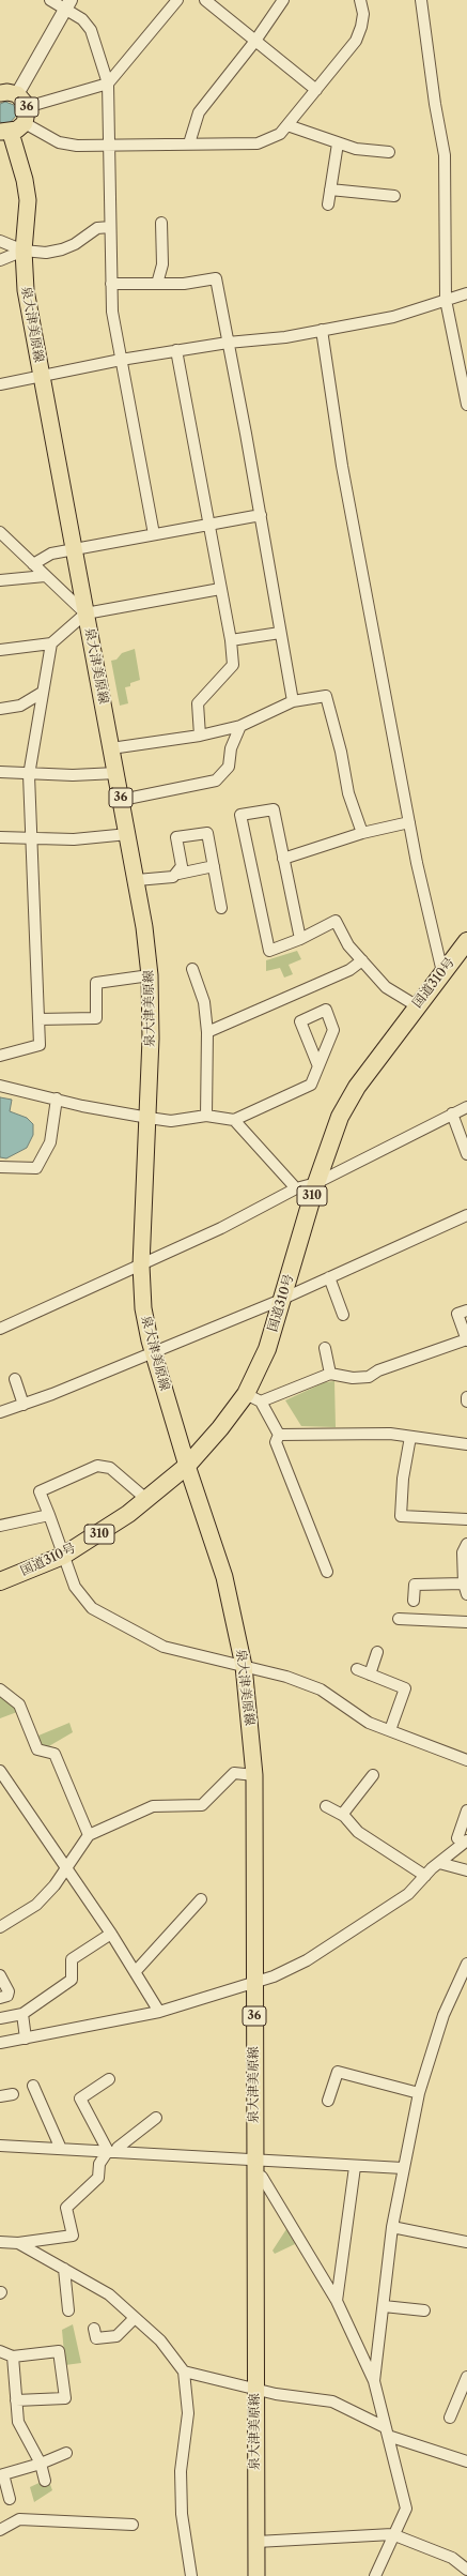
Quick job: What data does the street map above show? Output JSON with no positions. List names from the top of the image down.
{
  "streets": {
    "highway": ["国道310号", "310"],
    "main road": ["36", "泉大津美原線"]
  },
  "crossings": [
    ["36", "泉大津美原線"],
    ["泉大津美原線", "国道310号"]
  ]
}
